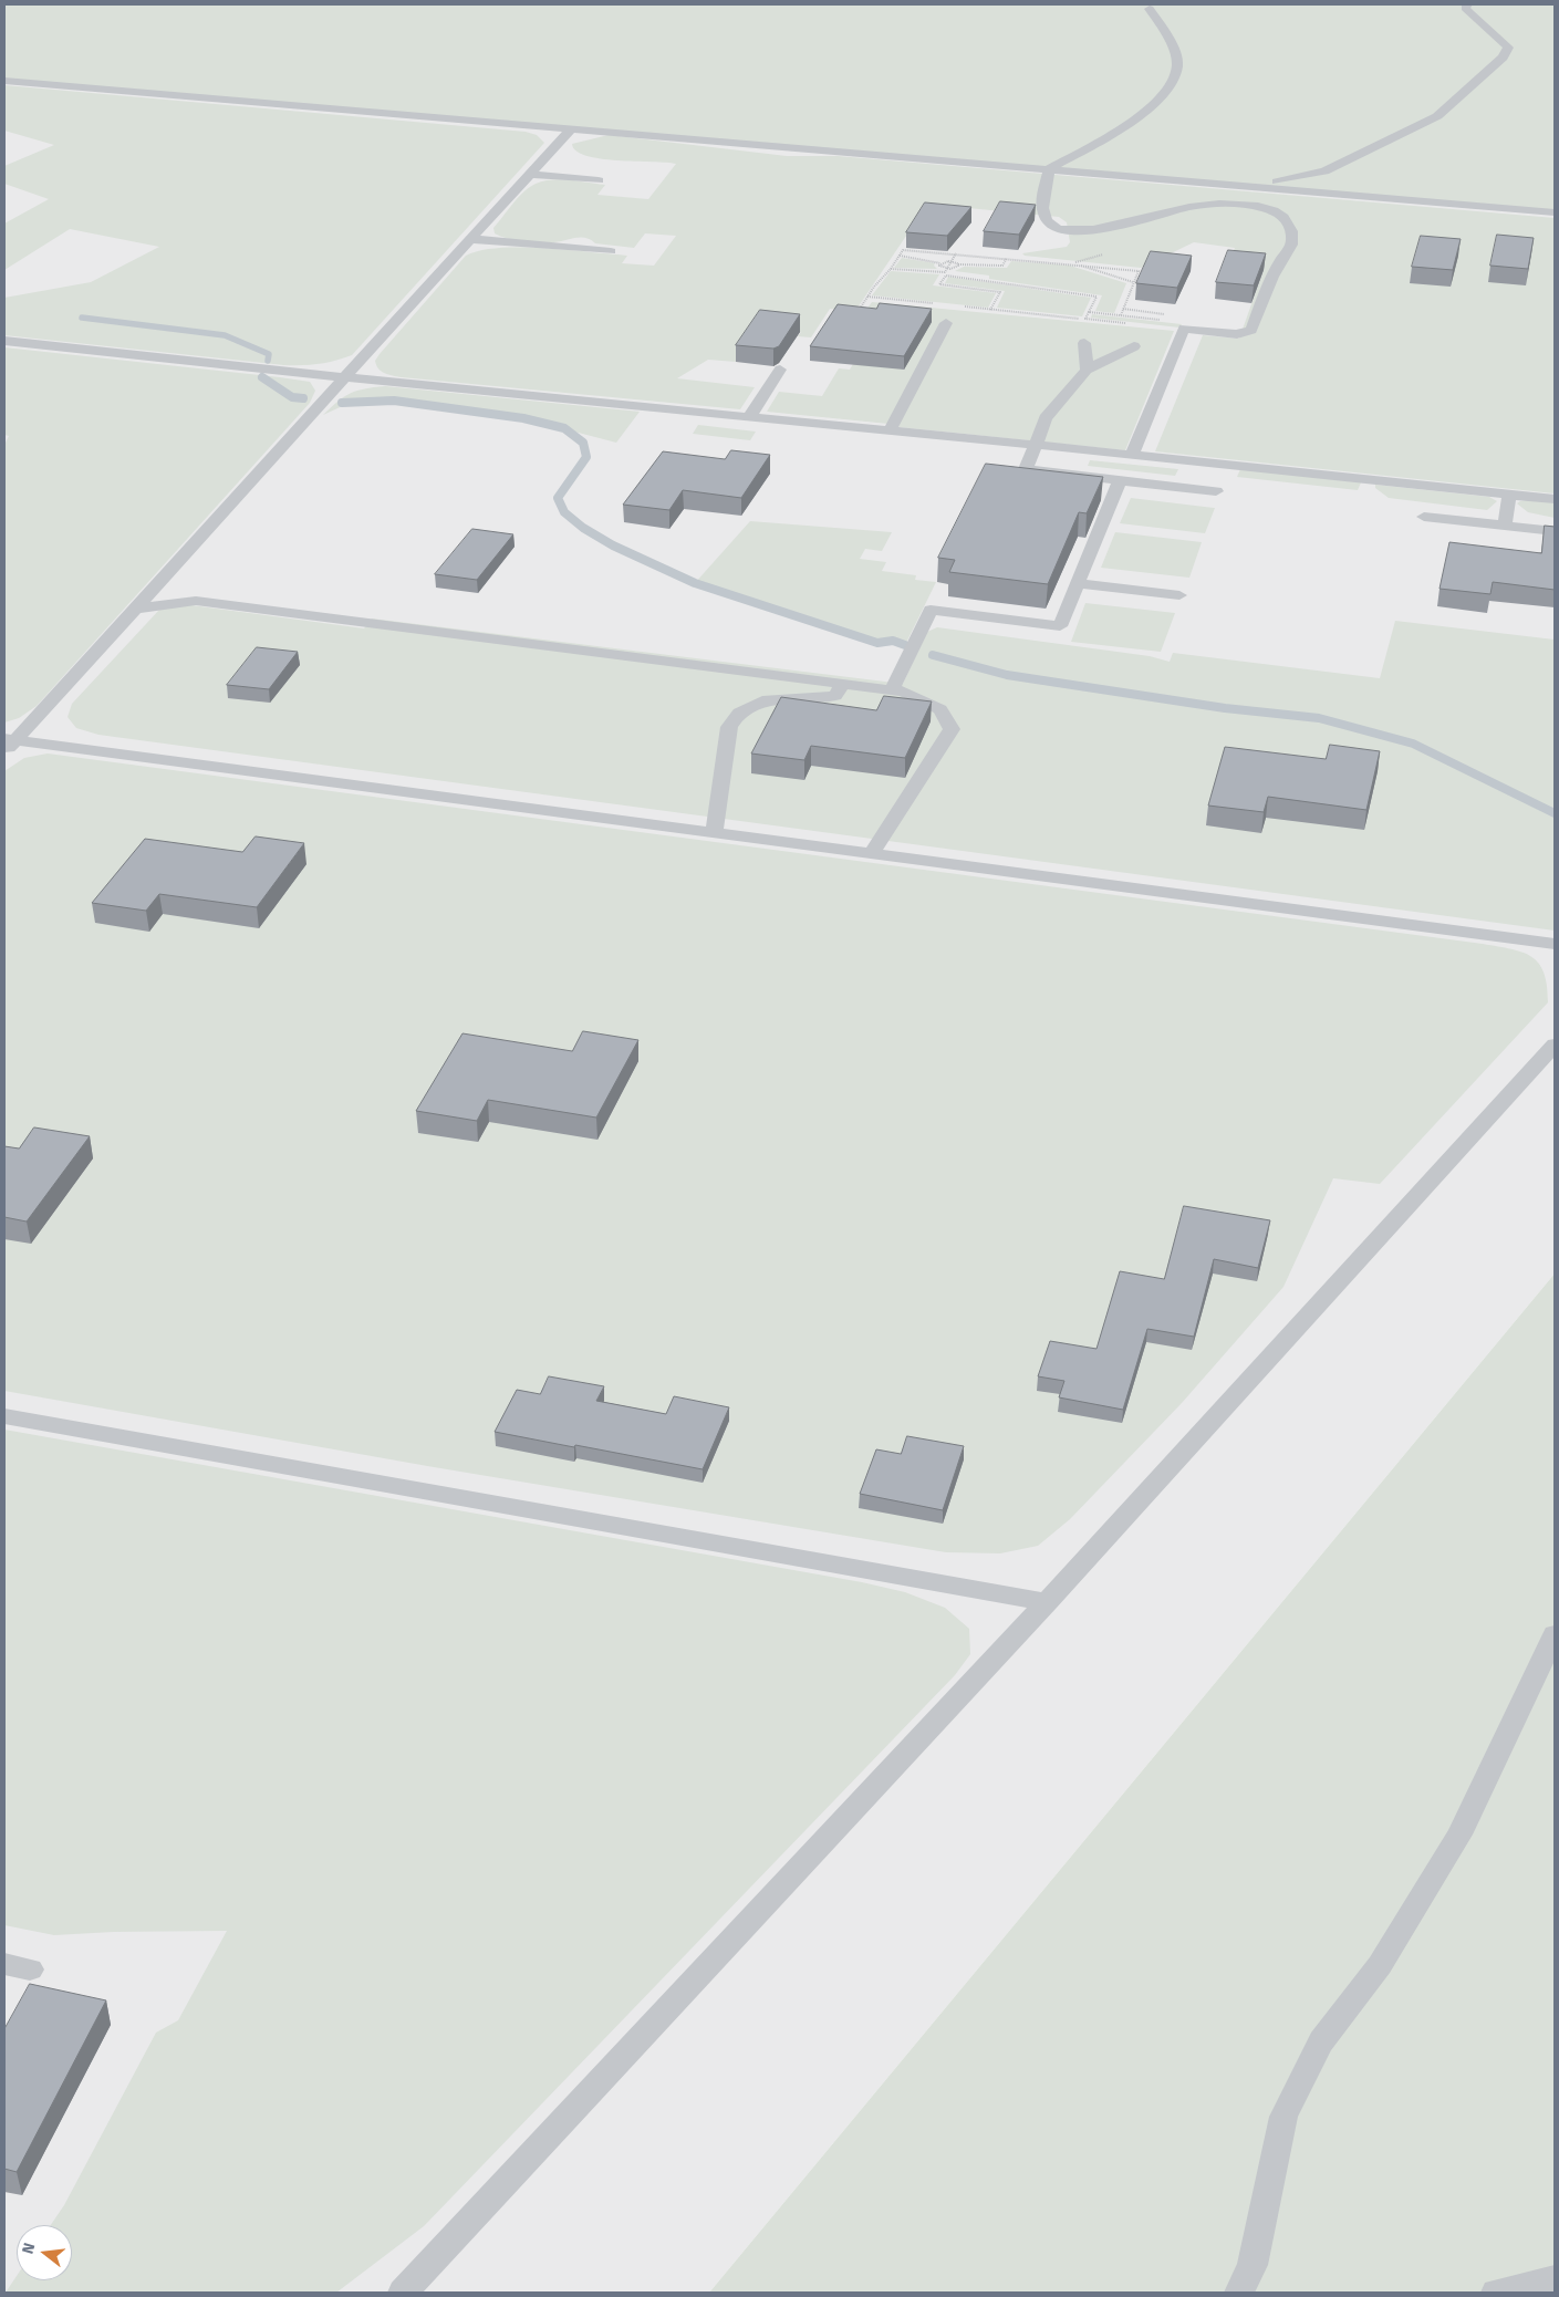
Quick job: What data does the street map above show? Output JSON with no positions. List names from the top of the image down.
{
  "north": "left"
}
